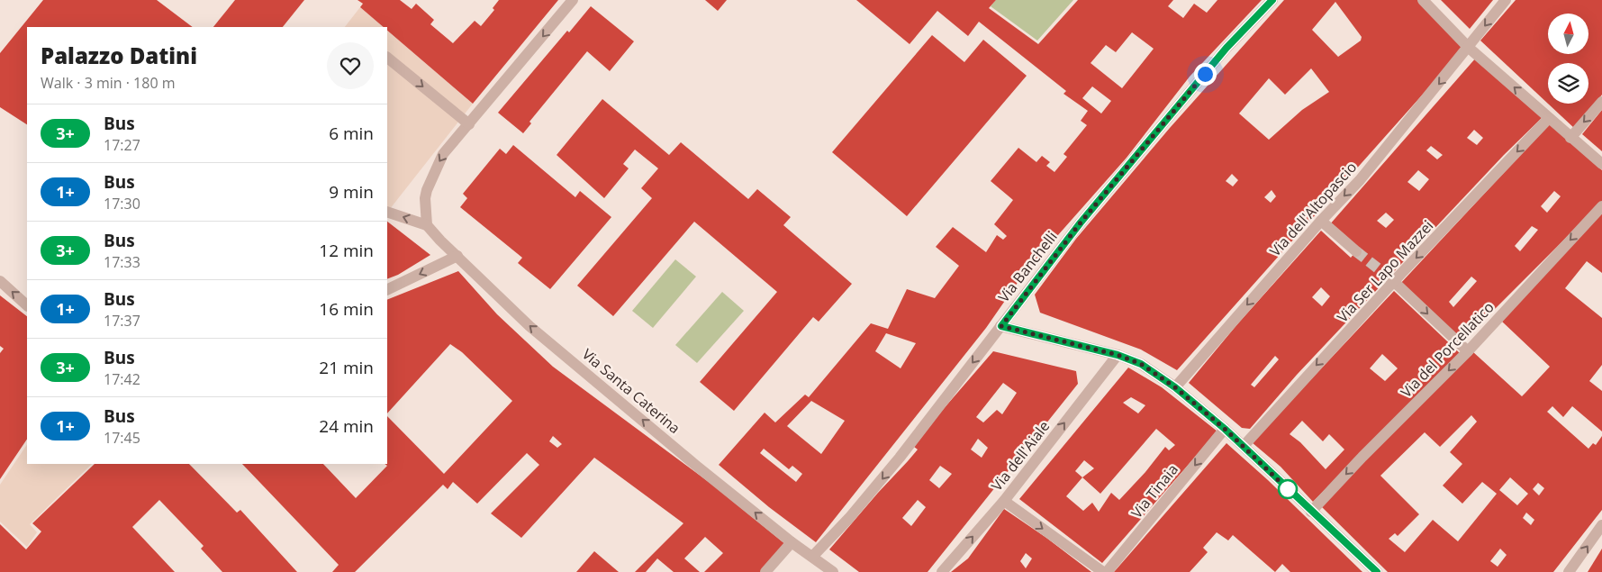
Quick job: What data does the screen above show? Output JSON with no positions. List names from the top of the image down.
{
  "streets": {
    "street": [
      "Via dell'Altopascio",
      "Via Banchelli",
      "Via Ser Lapo Mazzei",
      "Via del Porcellatico",
      "Via Santa Caterina",
      "Via dell'Aiale",
      "Via Tinaia"
    ]
  },
  "crossings": [
    ["Via Banchelli", "Via Santa Caterina"]
  ],
  "one_way": [
    "Via dell'Altopascio",
    "Via Banchelli",
    "Via Ser Lapo Mazzei",
    "Via del Porcellatico",
    "Via Santa Caterina",
    "Via dell'Aiale",
    "Via Tinaia"
  ],
  "lines": ["bus line 3+"],
  "north": "top",
  "page": {
    "heading": ["Palazzo Datini", "Walk · 3 min · 180 m"],
    "list": [
      {
        "mark": "3+",
        "name": "Bus",
        "note": "17:27",
        "value": "6 min"
      },
      {
        "mark": "1+",
        "name": "Bus",
        "note": "17:30",
        "value": "9 min"
      },
      {
        "mark": "3+",
        "name": "Bus",
        "note": "17:33",
        "value": "12 min"
      },
      {
        "mark": "1+",
        "name": "Bus",
        "note": "17:37",
        "value": "16 min"
      },
      {
        "mark": "3+",
        "name": "Bus",
        "note": "17:42",
        "value": "21 min"
      },
      {
        "mark": "1+",
        "name": "Bus",
        "note": "17:45",
        "value": "24 min"
      }
    ]
  }
}
